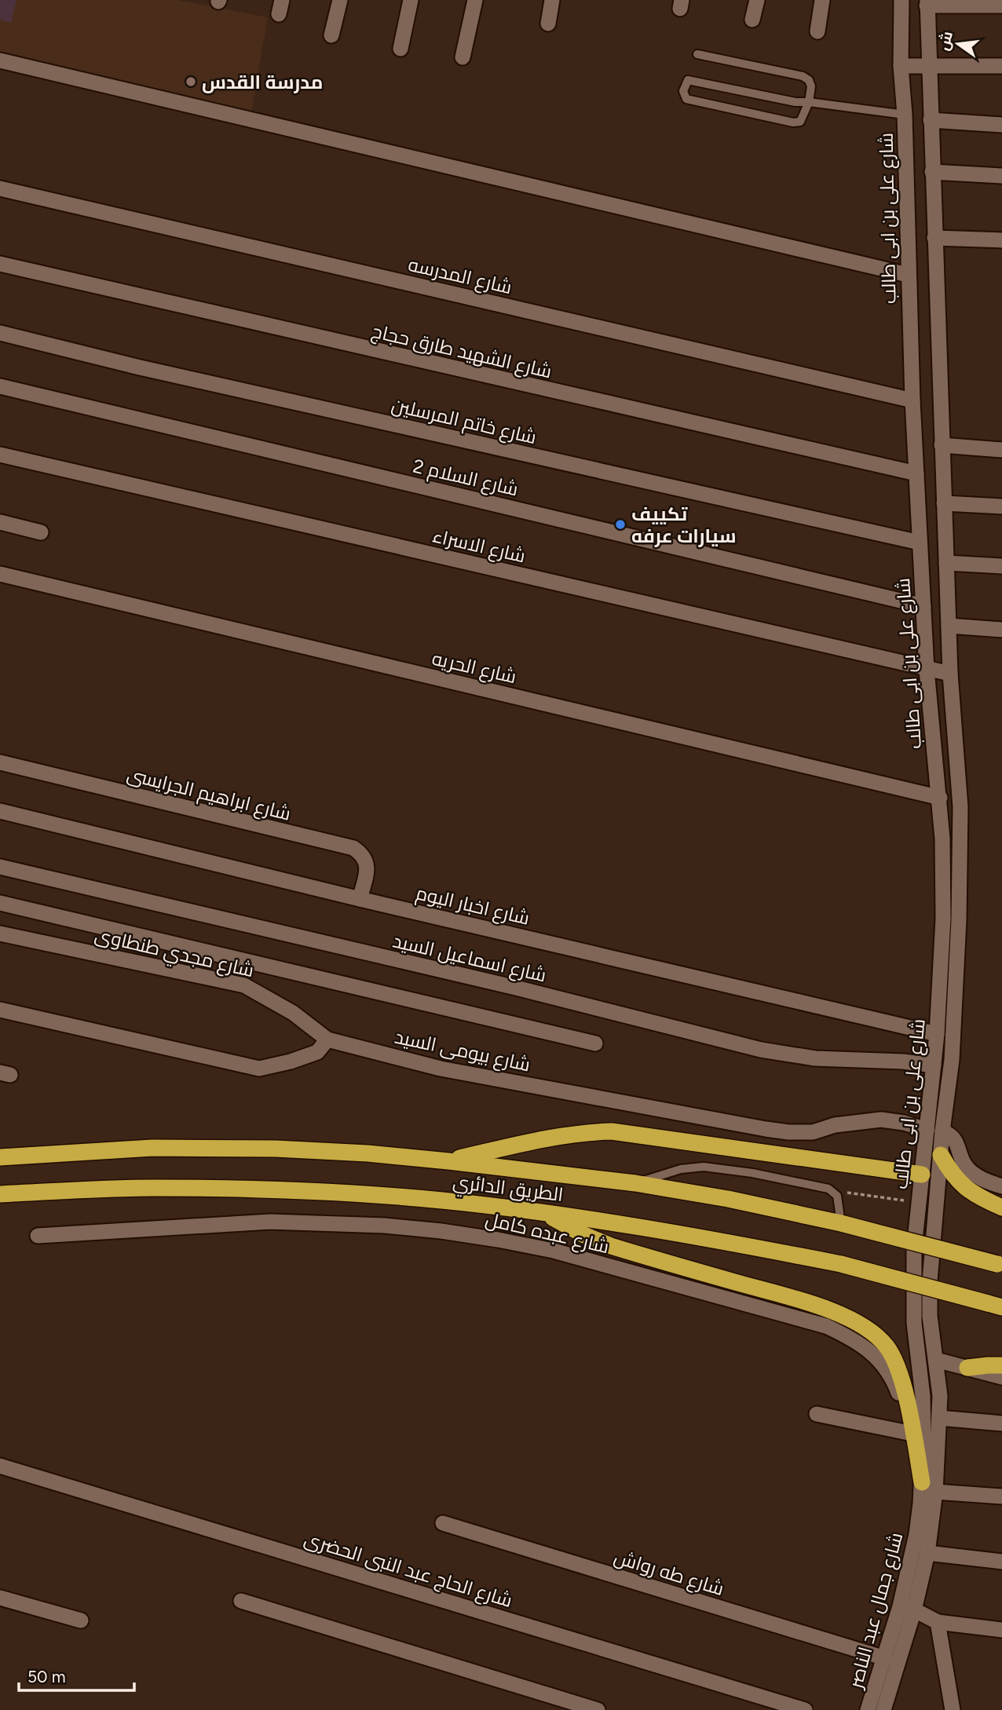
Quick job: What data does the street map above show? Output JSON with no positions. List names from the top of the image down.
{
  "streets": {
    "highway": ["الطريق الدائري"],
    "street": [
      "شارع على بن ابى طالب",
      "شارع المدرسه",
      "شارع الشهيد طارق حجاج",
      "شارع خاتم المرسلين",
      "شارع السلام 2",
      "شارع الاسراء",
      "شارع الحريه",
      "شارع ابراهيم الجرايسى",
      "شارع اخبار اليوم",
      "شارع مجدي طنطاوى",
      "شارع اسماعيل السيد",
      "شارع بيومى السيد",
      "شارع عبده كامل",
      "شارع الحاج عبد النبى الحضرى",
      "شارع طه رواش",
      "شارع جمال عبد الناصر"
    ]
  },
  "crossings": [
    ["شارع على بن ابى طالب", "شارع المدرسه"],
    ["شارع على بن ابى طالب", "شارع الشهيد طارق حجاج"],
    ["شارع على بن ابى طالب", "شارع خاتم المرسلين"],
    ["شارع على بن ابى طالب", "شارع السلام 2"],
    ["شارع على بن ابى طالب", "شارع الاسراء"],
    ["شارع على بن ابى طالب", "شارع الحريه"],
    ["شارع على بن ابى طالب", "شارع اخبار اليوم"],
    ["شارع على بن ابى طالب", "شارع اسماعيل السيد"],
    ["شارع على بن ابى طالب", "شارع بيومى السيد"],
    ["شارع على بن ابى طالب", "شارع جمال عبد الناصر"],
    ["شارع ابراهيم الجرايسى", "شارع اخبار اليوم"],
    ["شارع مجدي طنطاوى", "شارع بيومى السيد"],
    ["شارع عبده كامل", "شارع جمال عبد الناصر"],
    ["شارع طه رواش", "شارع جمال عبد الناصر"]
  ],
  "places": ["مدرسة القدس", "تكييف سيارات عرفه"],
  "scale_bar": "50 m",
  "north": "left"
}
